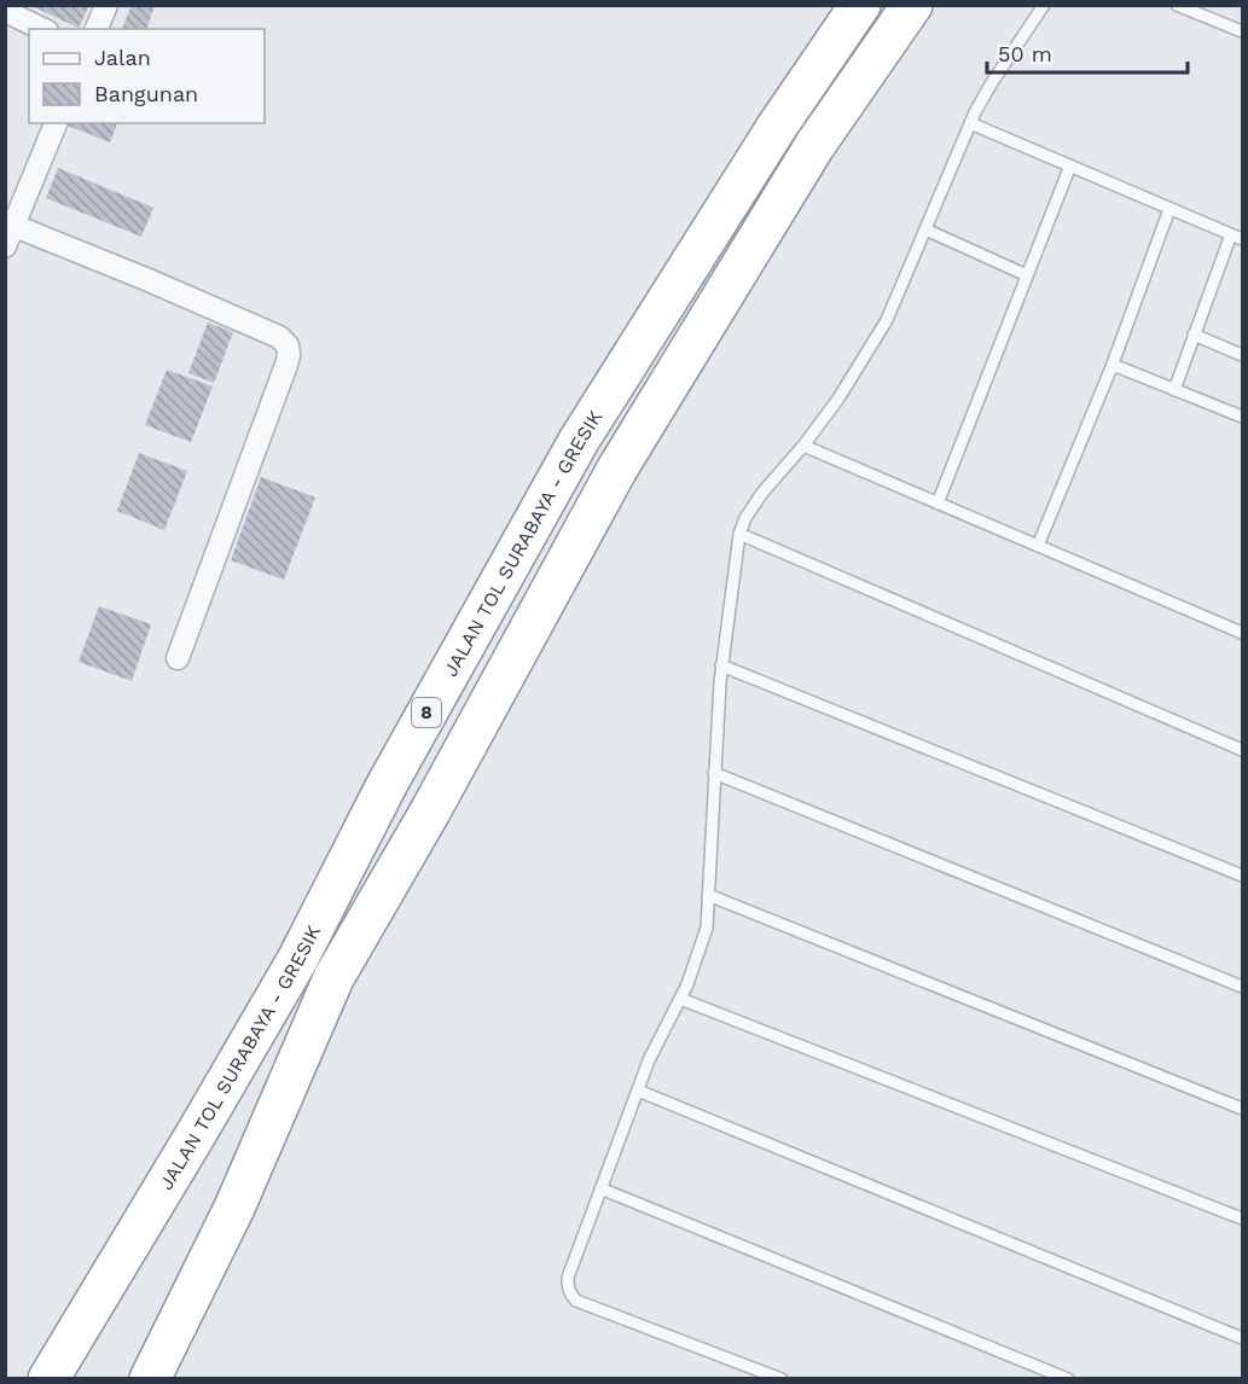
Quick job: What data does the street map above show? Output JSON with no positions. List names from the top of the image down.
{
  "streets": {
    "highway": ["JALAN TOL SURABAYA - GRESIK", "8"]
  },
  "legend": ["Jalan", "Bangunan"],
  "scale_bar": "50 m"
}
